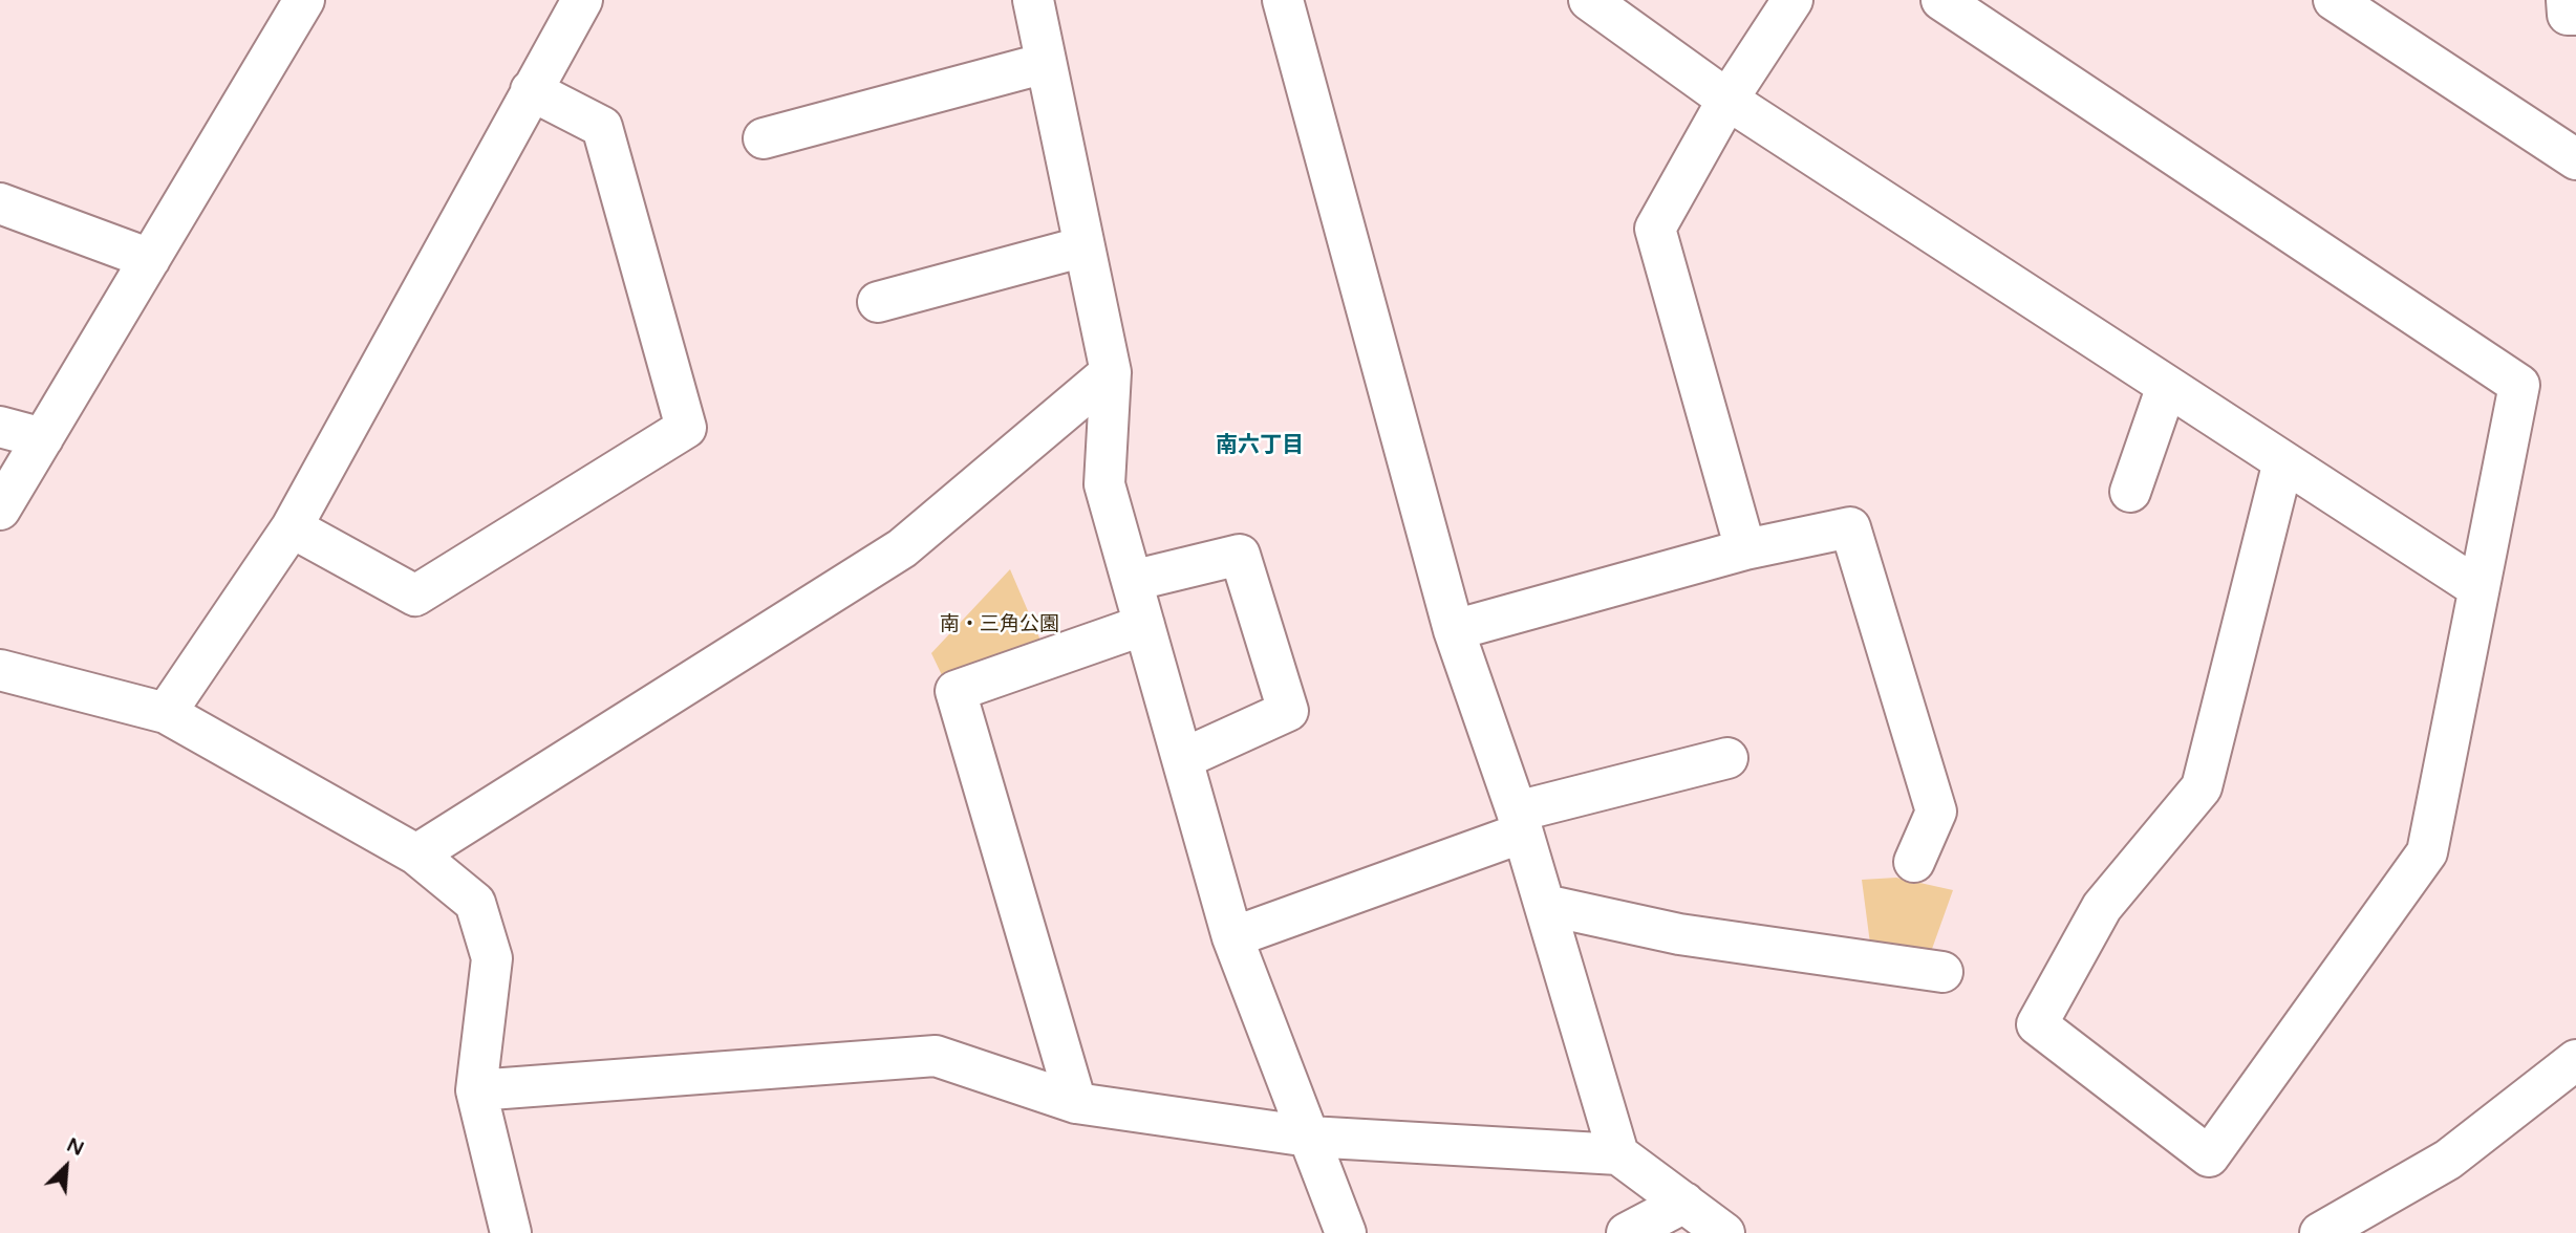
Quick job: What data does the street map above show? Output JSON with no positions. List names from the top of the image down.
{
  "districts": ["南六丁目"],
  "parks": ["南・三角公園"],
  "north": "top right"
}
